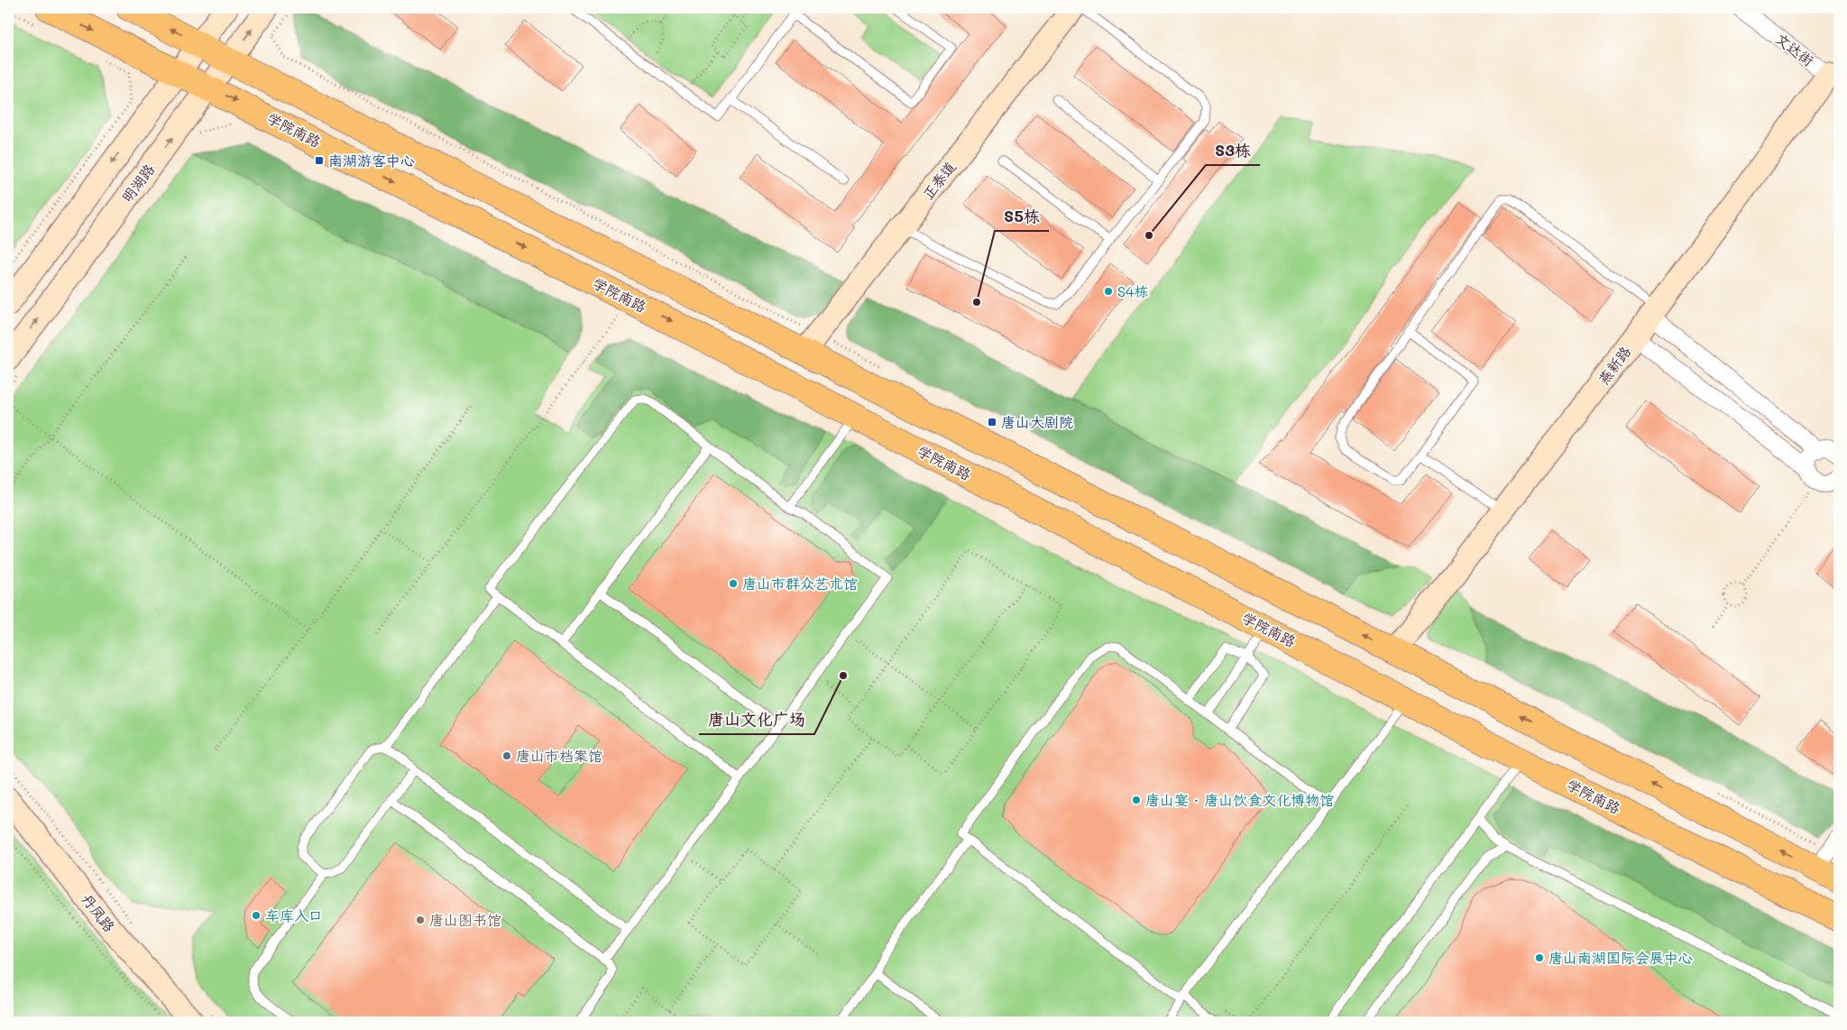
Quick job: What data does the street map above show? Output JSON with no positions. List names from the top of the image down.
{
  "streets": {
    "main road": ["学院南路"],
    "street": [
      "文达街",
      "正泰道",
      "明湖路",
      "燕新路",
      "丹凤路"
    ]
  },
  "crossings": [
    ["文达街", "燕新路"],
    ["学院南路", "明湖路"]
  ],
  "places": {
    "transit": ["南湖游客中心", "唐山大剧院"],
    "other": [
      "S3栋",
      "S4栋",
      "S5栋",
      "唐山市群众艺术馆",
      "唐山文化广场",
      "唐山市档案馆",
      "唐山宴 · 唐山饮食文化博物馆",
      "车库入口",
      "唐山图书馆",
      "唐山南湖国际会展中心"
    ]
  }
}
